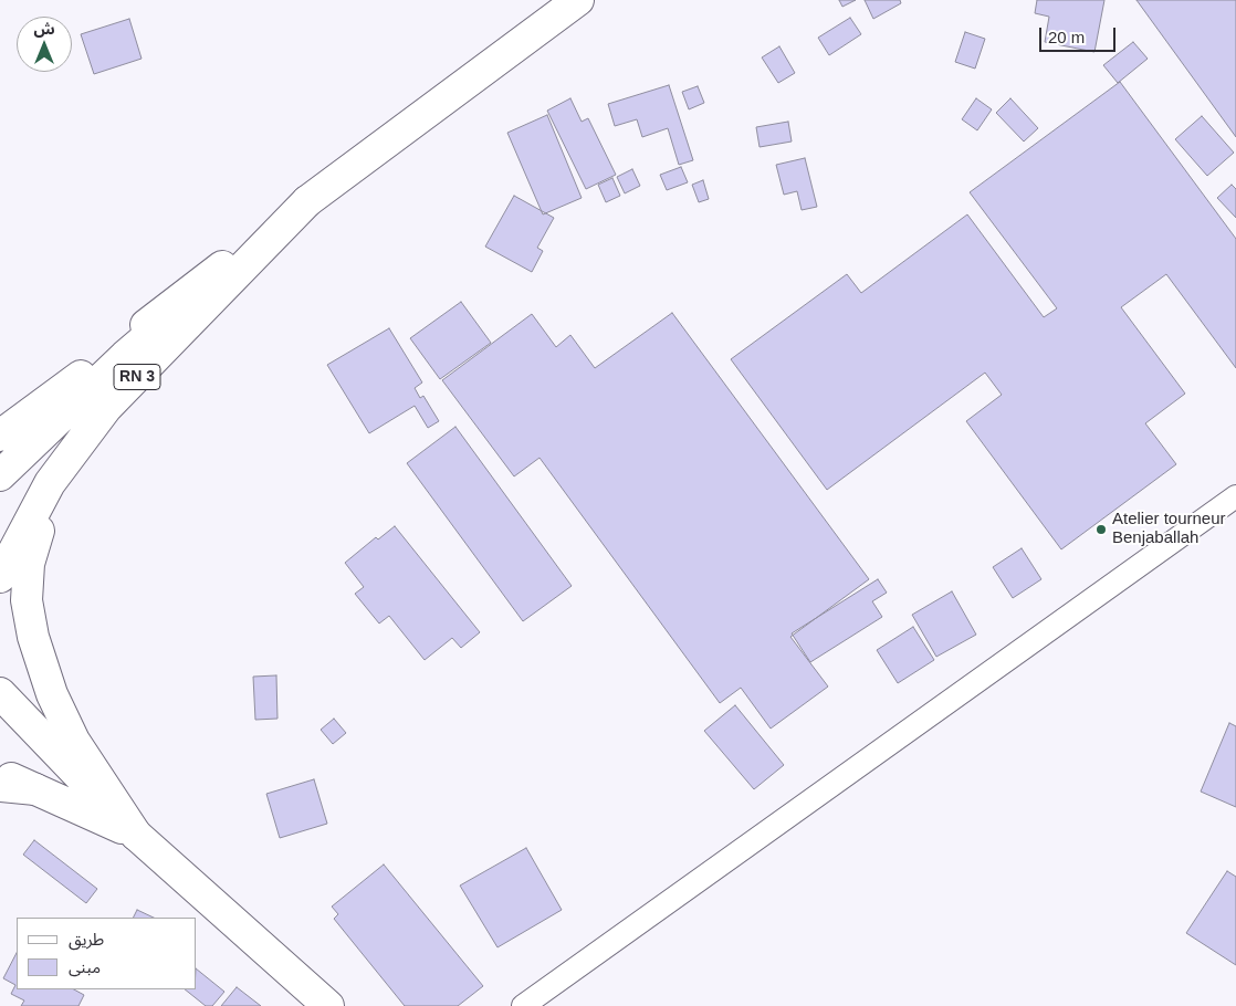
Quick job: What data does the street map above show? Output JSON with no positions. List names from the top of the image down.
{
  "streets": {
    "main road": ["RN 3"]
  },
  "places": ["Atelier tourneur Benjaballah"],
  "legend": ["طريق", "مبنى"],
  "scale_bar": "20 m",
  "north": "top"
}
